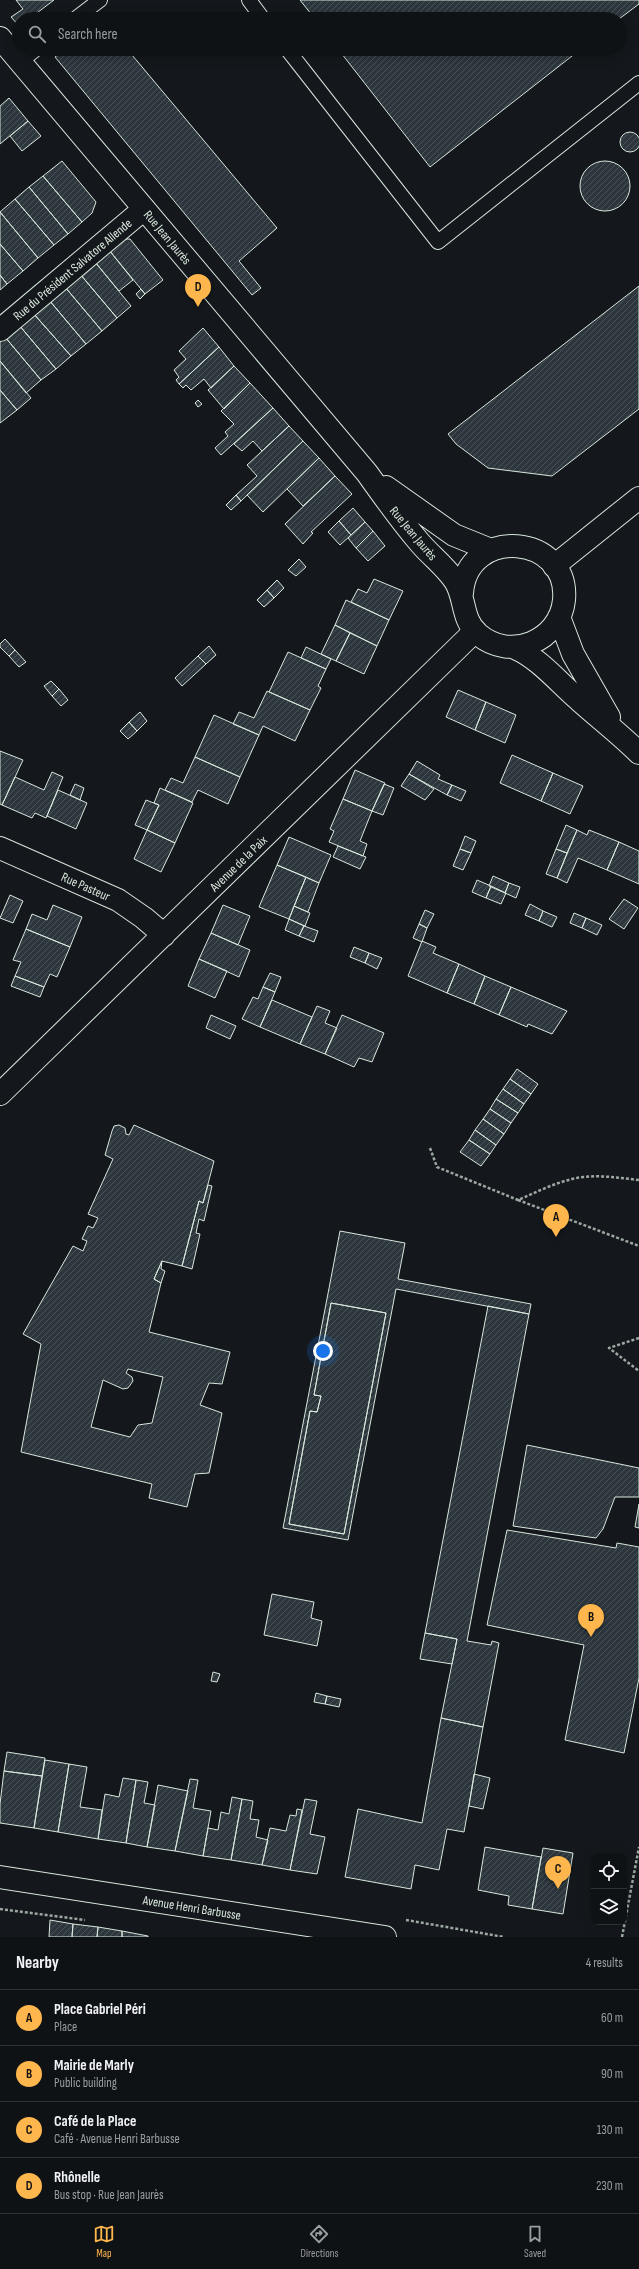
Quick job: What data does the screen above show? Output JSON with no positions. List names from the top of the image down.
{
  "streets": {
    "street": [
      "Rue Jean Jaurès",
      "Rue du Président Salvatore Allende",
      "Avenue de la Paix",
      "Rue Pasteur",
      "Avenue Henri Barbusse"
    ]
  },
  "crossings": [
    ["Rue Jean Jaurès", "Rue du Président Salvatore Allende"],
    ["Rue Jean Jaurès", "Avenue de la Paix"],
    ["Avenue de la Paix", "Rue Pasteur"]
  ],
  "page": {
    "search": "Search here",
    "pins": [
      "D",
      "A",
      "B",
      "C"
    ],
    "heading": ["Nearby", "4 results"],
    "list": [
      {
        "mark": "A",
        "name": "Place Gabriel Péri",
        "note": "Place",
        "value": "60 m"
      },
      {
        "mark": "B",
        "name": "Mairie de Marly",
        "note": "Public building",
        "value": "90 m"
      },
      {
        "mark": "C",
        "name": "Café de la Place",
        "note": "Café · Avenue Henri Barbusse",
        "value": "130 m"
      },
      {
        "mark": "D",
        "name": "Rhônelle",
        "note": "Bus stop · Rue Jean Jaurès",
        "value": "230 m"
      }
    ],
    "nav": ["Map", "Directions", "Saved"]
  }
}
